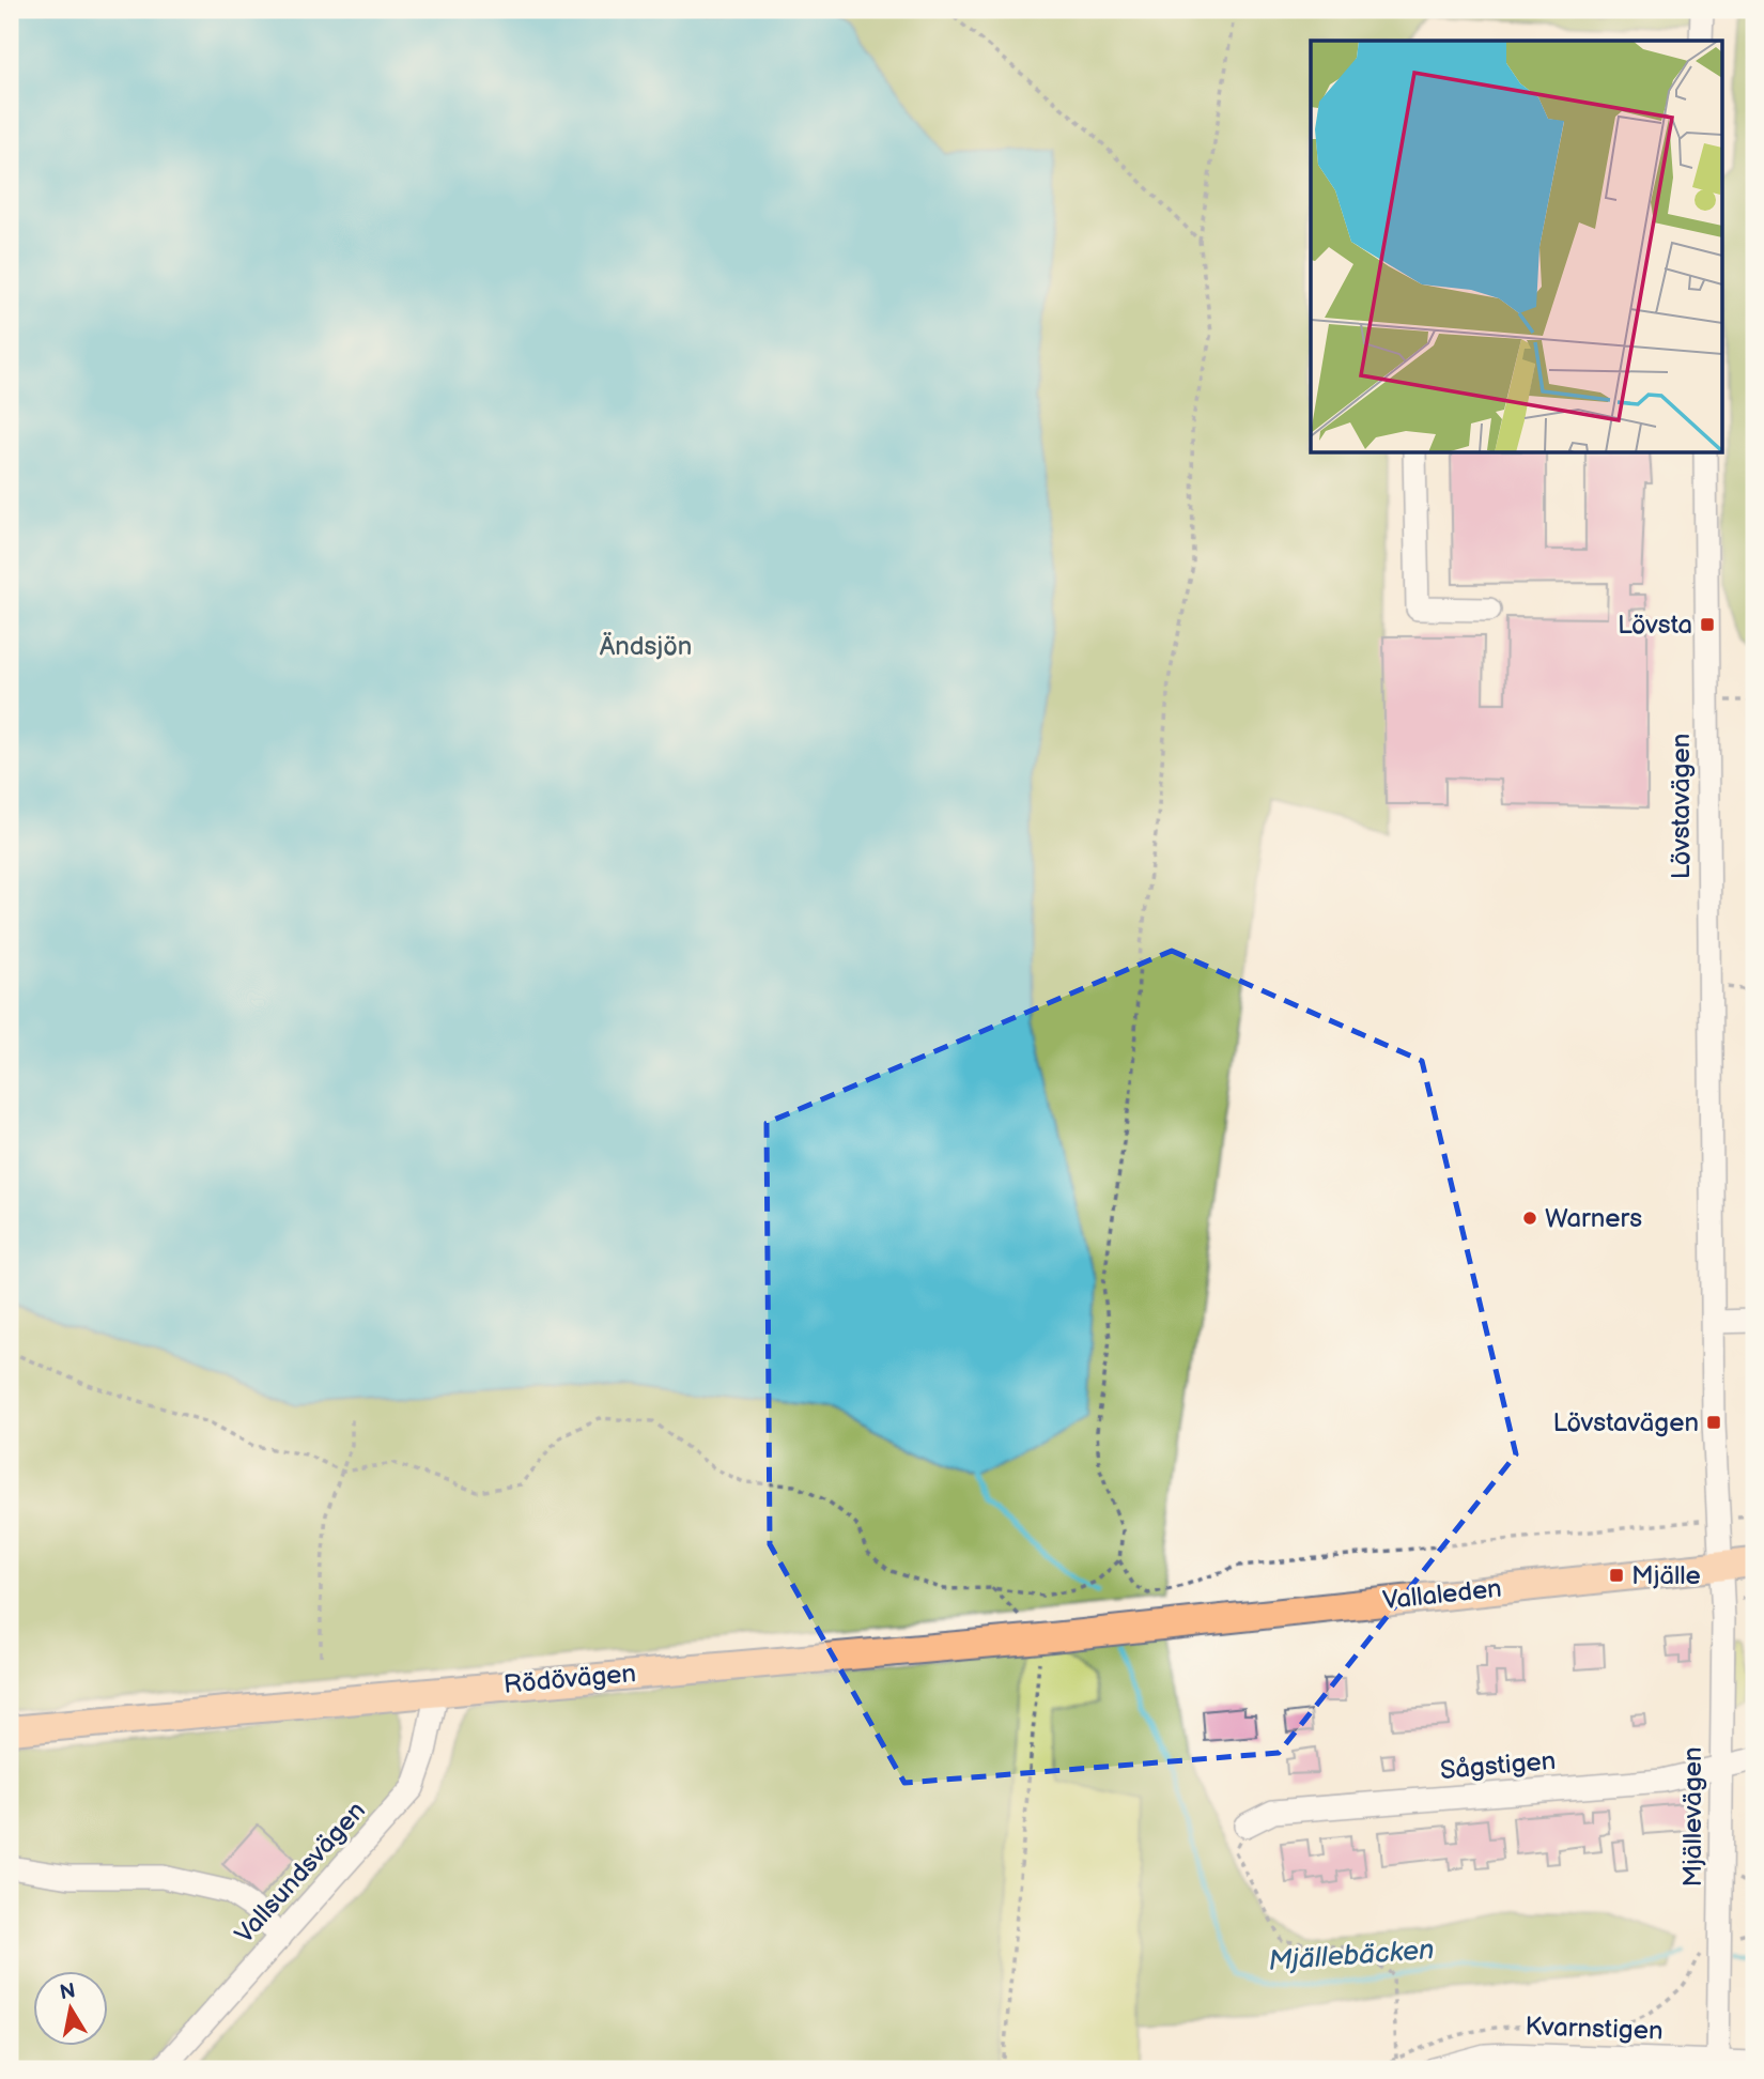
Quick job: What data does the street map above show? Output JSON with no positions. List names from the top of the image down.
{
  "streets": {
    "main road": ["Vallaleden", "Rödövägen"],
    "street": [
      "Lövstavägen",
      "Sågstigen",
      "Mjällevägen",
      "Vallsundsvägen",
      "Kvarnstigen"
    ]
  },
  "crossings": [
    ["Lövstavägen", "Vallaleden"],
    ["Lövstavägen", "Mjällevägen"],
    ["Vallaleden", "Rödövägen"],
    ["Vallaleden", "Mjällevägen"],
    ["Rödövägen", "Vallsundsvägen"],
    ["Sågstigen", "Mjällevägen"],
    ["Mjällevägen", "Kvarnstigen"]
  ],
  "water": ["Mjällebäcken"],
  "parks": ["Ändsjön"],
  "places": {
    "transit": ["Lövsta", "Lövstavägen", "Mjälle"],
    "other": ["Warners"]
  },
  "north": "top"
}
